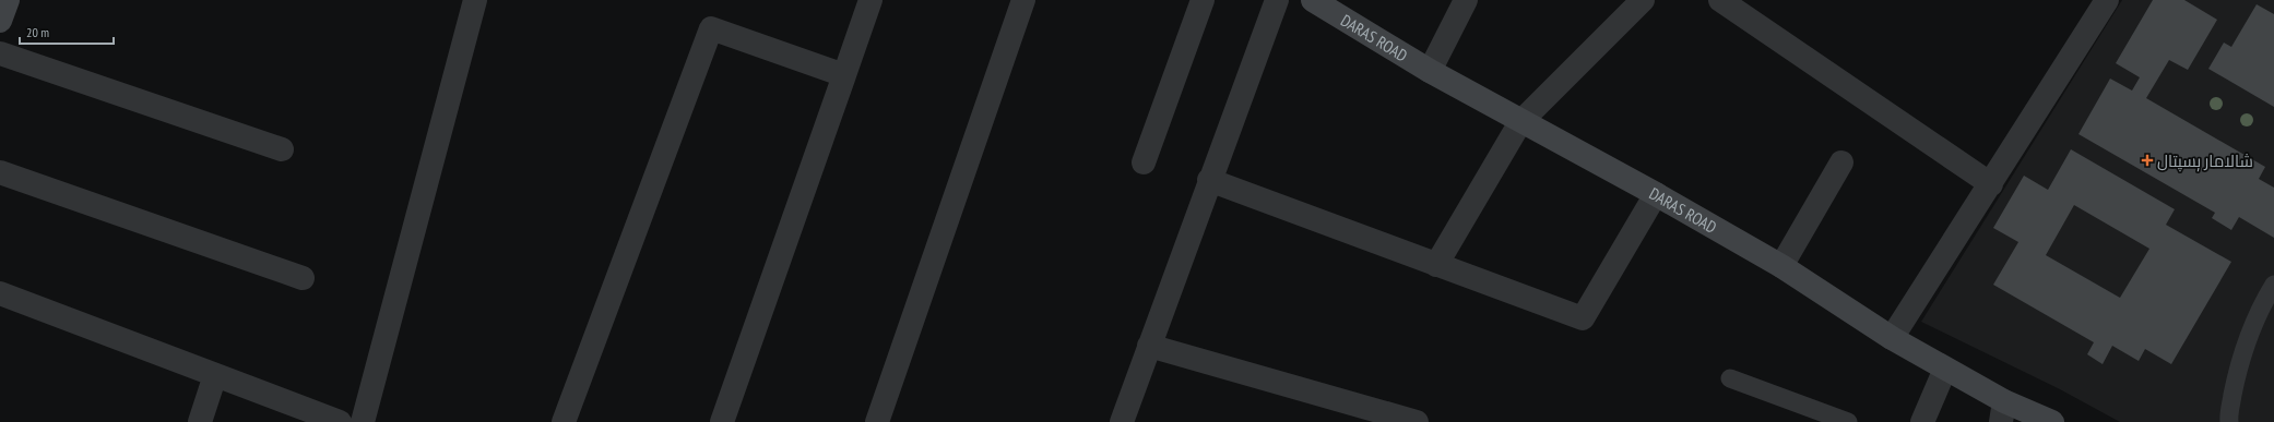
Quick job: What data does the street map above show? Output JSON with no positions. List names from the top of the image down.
{
  "streets": {
    "street": ["DARAS ROAD"]
  },
  "places": {
    "health": ["شالامار ہسپتال"]
  },
  "scale_bar": "20 m"
}
